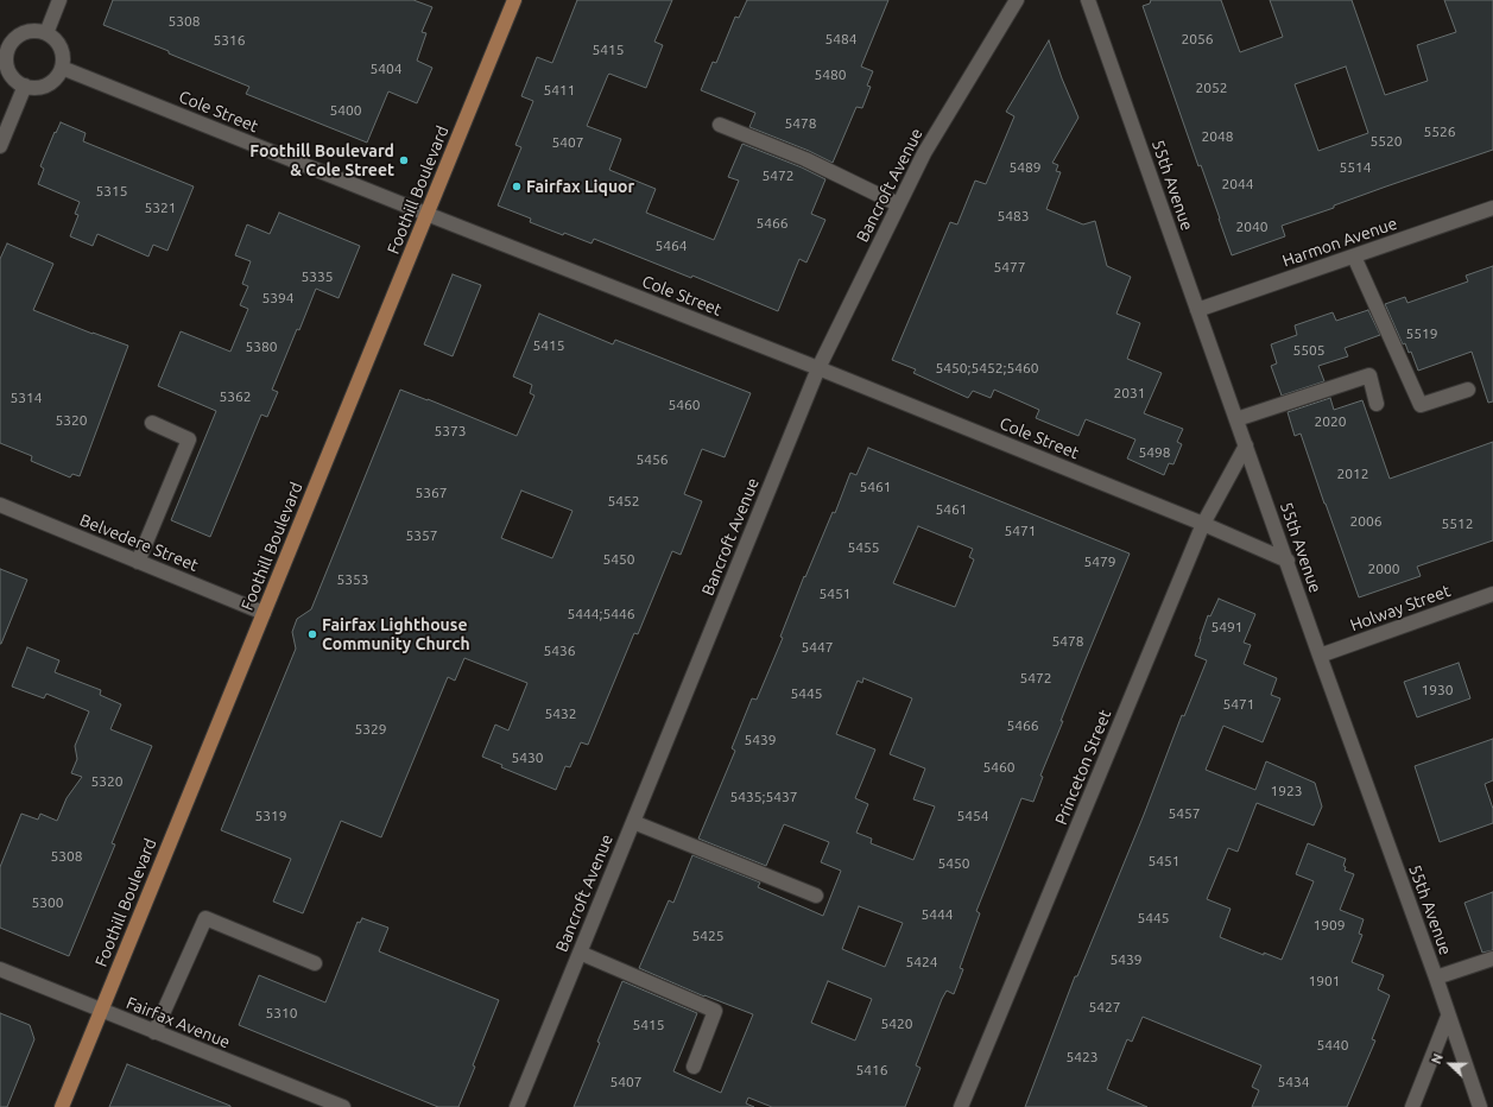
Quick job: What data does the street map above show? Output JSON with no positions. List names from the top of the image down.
{
  "streets": {
    "main road": ["Foothill Boulevard"],
    "street": [
      "Cole Street",
      "Bancroft Avenue",
      "55th Avenue",
      "Harmon Avenue",
      "Belvedere Street",
      "Holway Street",
      "Princeton Street",
      "Fairfax Avenue"
    ]
  },
  "crossings": [
    ["Cole Street", "Bancroft Avenue"],
    ["Cole Street", "55th Avenue"],
    ["Cole Street", "Foothill Boulevard"],
    ["Cole Street", "Princeton Street"],
    ["55th Avenue", "Harmon Avenue"],
    ["55th Avenue", "Holway Street"],
    ["55th Avenue", "Princeton Street"],
    ["Foothill Boulevard", "Belvedere Street"],
    ["Foothill Boulevard", "Fairfax Avenue"]
  ],
  "places": ["Foothill Boulevard & Cole Street", "Fairfax Liquor", "Fairfax Lighthouse Community Church"],
  "house_numbers": [
    "5308",
    "5484",
    "2056",
    "5316",
    "5415",
    "5404",
    "5480",
    "2052",
    "5411",
    "5400",
    "5478",
    "5526",
    "2048",
    "5520",
    "5407",
    "5489",
    "5514",
    "5472",
    "2044",
    "5315",
    "5321",
    "5483",
    "5466",
    "2040",
    "5464",
    "5477",
    "5335",
    "5394",
    "5519",
    "5415",
    "5380",
    "5505",
    "5450;5452;5460",
    "2031",
    "5362",
    "5314",
    "5460",
    "5320",
    "2020",
    "5373",
    "5498",
    "5456",
    "2012",
    "5461",
    "5367",
    "5452",
    "5461",
    "2006",
    "5512",
    "5471",
    "5357",
    "5455",
    "5450",
    "5479",
    "2000",
    "5353",
    "5451",
    "5444;5446",
    "5491",
    "5478",
    "5447",
    "5436",
    "5472",
    "1930",
    "5445",
    "5471",
    "5432",
    "5466",
    "5329",
    "5439",
    "5430",
    "5460",
    "5320",
    "1923",
    "5435;5437",
    "5457",
    "5319",
    "5454",
    "5308",
    "5451",
    "5450",
    "5300",
    "5444",
    "5445",
    "1909",
    "5425",
    "5439",
    "5424",
    "1901",
    "5427",
    "5310",
    "5420",
    "5415",
    "5440",
    "5423",
    "5416",
    "5407",
    "5434"
  ],
  "north": "left"
}
